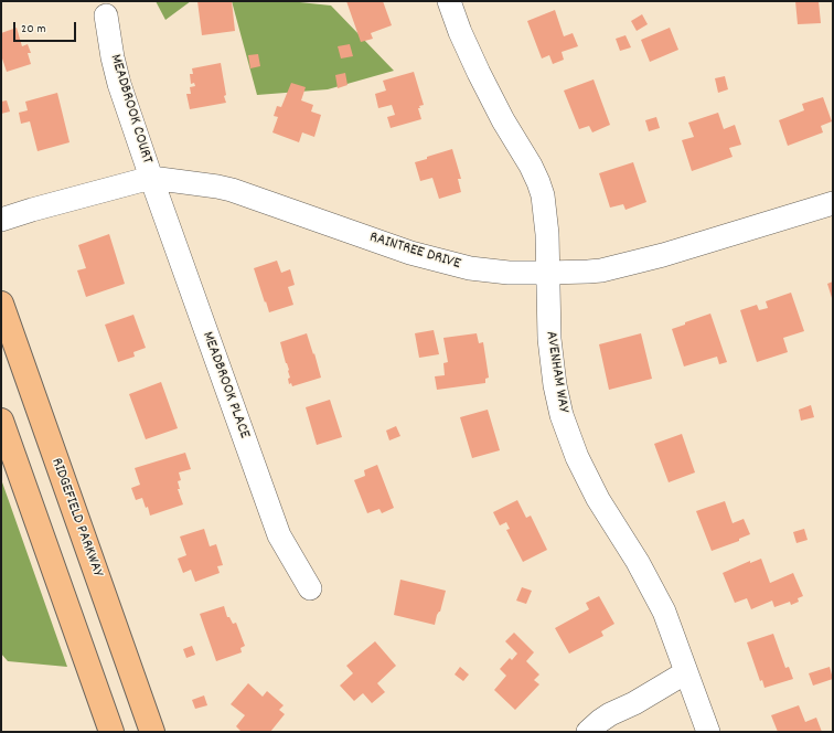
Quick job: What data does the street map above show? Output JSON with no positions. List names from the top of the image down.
{
  "streets": {
    "main road": ["RIDGEFIELD PARKWAY"],
    "street": [
      "MEADBROOK COURT",
      "RAINTREE DRIVE",
      "AVENHAM WAY",
      "MEADBROOK PLACE"
    ]
  },
  "crossings": [
    ["MEADBROOK COURT", "RAINTREE DRIVE"],
    ["MEADBROOK COURT", "MEADBROOK PLACE"],
    ["RAINTREE DRIVE", "AVENHAM WAY"],
    ["RAINTREE DRIVE", "MEADBROOK PLACE"]
  ],
  "scale_bar": "20 m"
}
